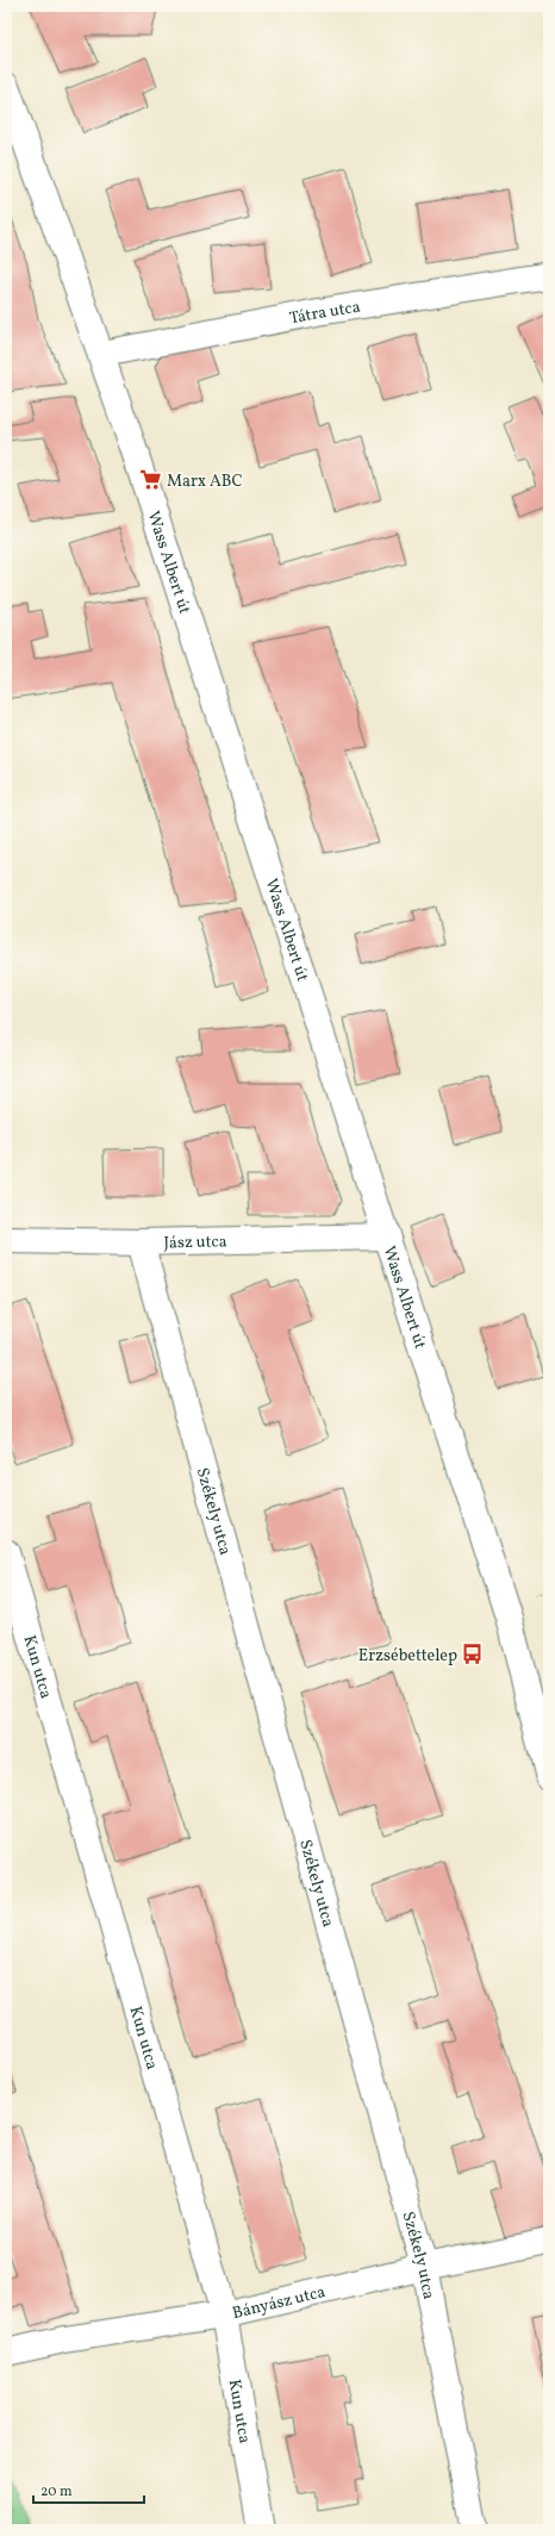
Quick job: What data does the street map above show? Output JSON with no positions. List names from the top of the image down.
{
  "streets": {
    "street": [
      "Tátra utca",
      "Wass Albert út",
      "Jász utca",
      "Székely utca",
      "Kun utca",
      "Bányász utca"
    ]
  },
  "crossings": [
    ["Tátra utca", "Wass Albert út"],
    ["Wass Albert út", "Jász utca"],
    ["Jász utca", "Székely utca"],
    ["Székely utca", "Bányász utca"],
    ["Kun utca", "Bányász utca"]
  ],
  "places": {
    "supermarket": ["Marx ABC"],
    "bus stop": ["Erzsébettelep"]
  },
  "scale_bar": "20 m"
}
